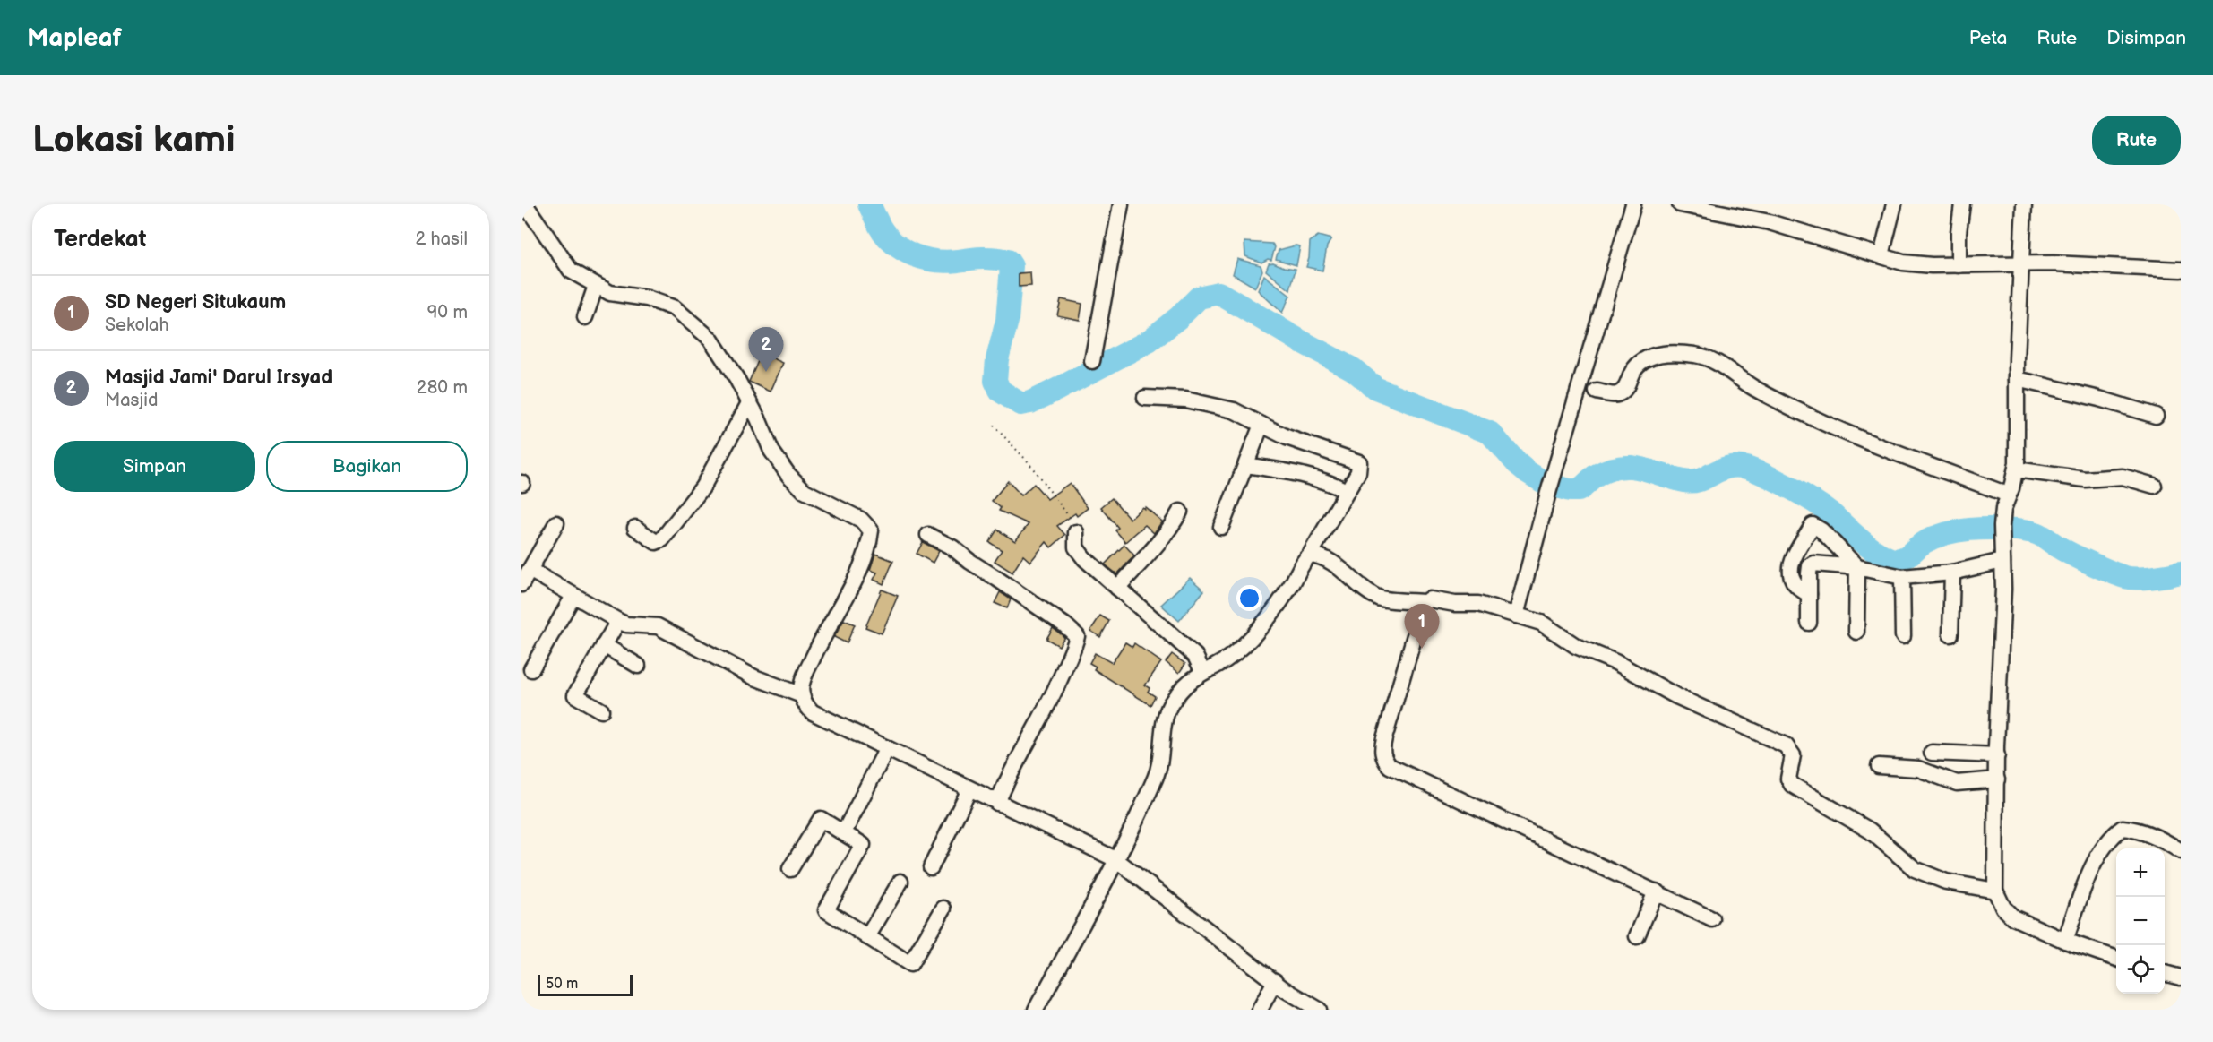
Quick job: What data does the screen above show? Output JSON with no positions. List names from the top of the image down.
{
  "scale_bar": "50 m",
  "page": {
    "header": "Mapleaf",
    "nav": ["Peta", "Rute", "Disimpan"],
    "buttons": [
      "Rute",
      ["Simpan", "Bagikan"]
    ],
    "title": "Lokasi kami",
    "heading": ["Terdekat", "2 hasil"],
    "list": [
      {
        "mark": "1",
        "name": "SD Negeri Situkaum",
        "note": "Sekolah",
        "value": "90 m"
      },
      {
        "mark": "2",
        "name": "Masjid Jami' Darul Irsyad",
        "note": "Masjid",
        "value": "280 m"
      }
    ],
    "pins": ["2", "1"],
    "map_buttons": ["+", "−"],
    "scale": "50 m"
  }
}
